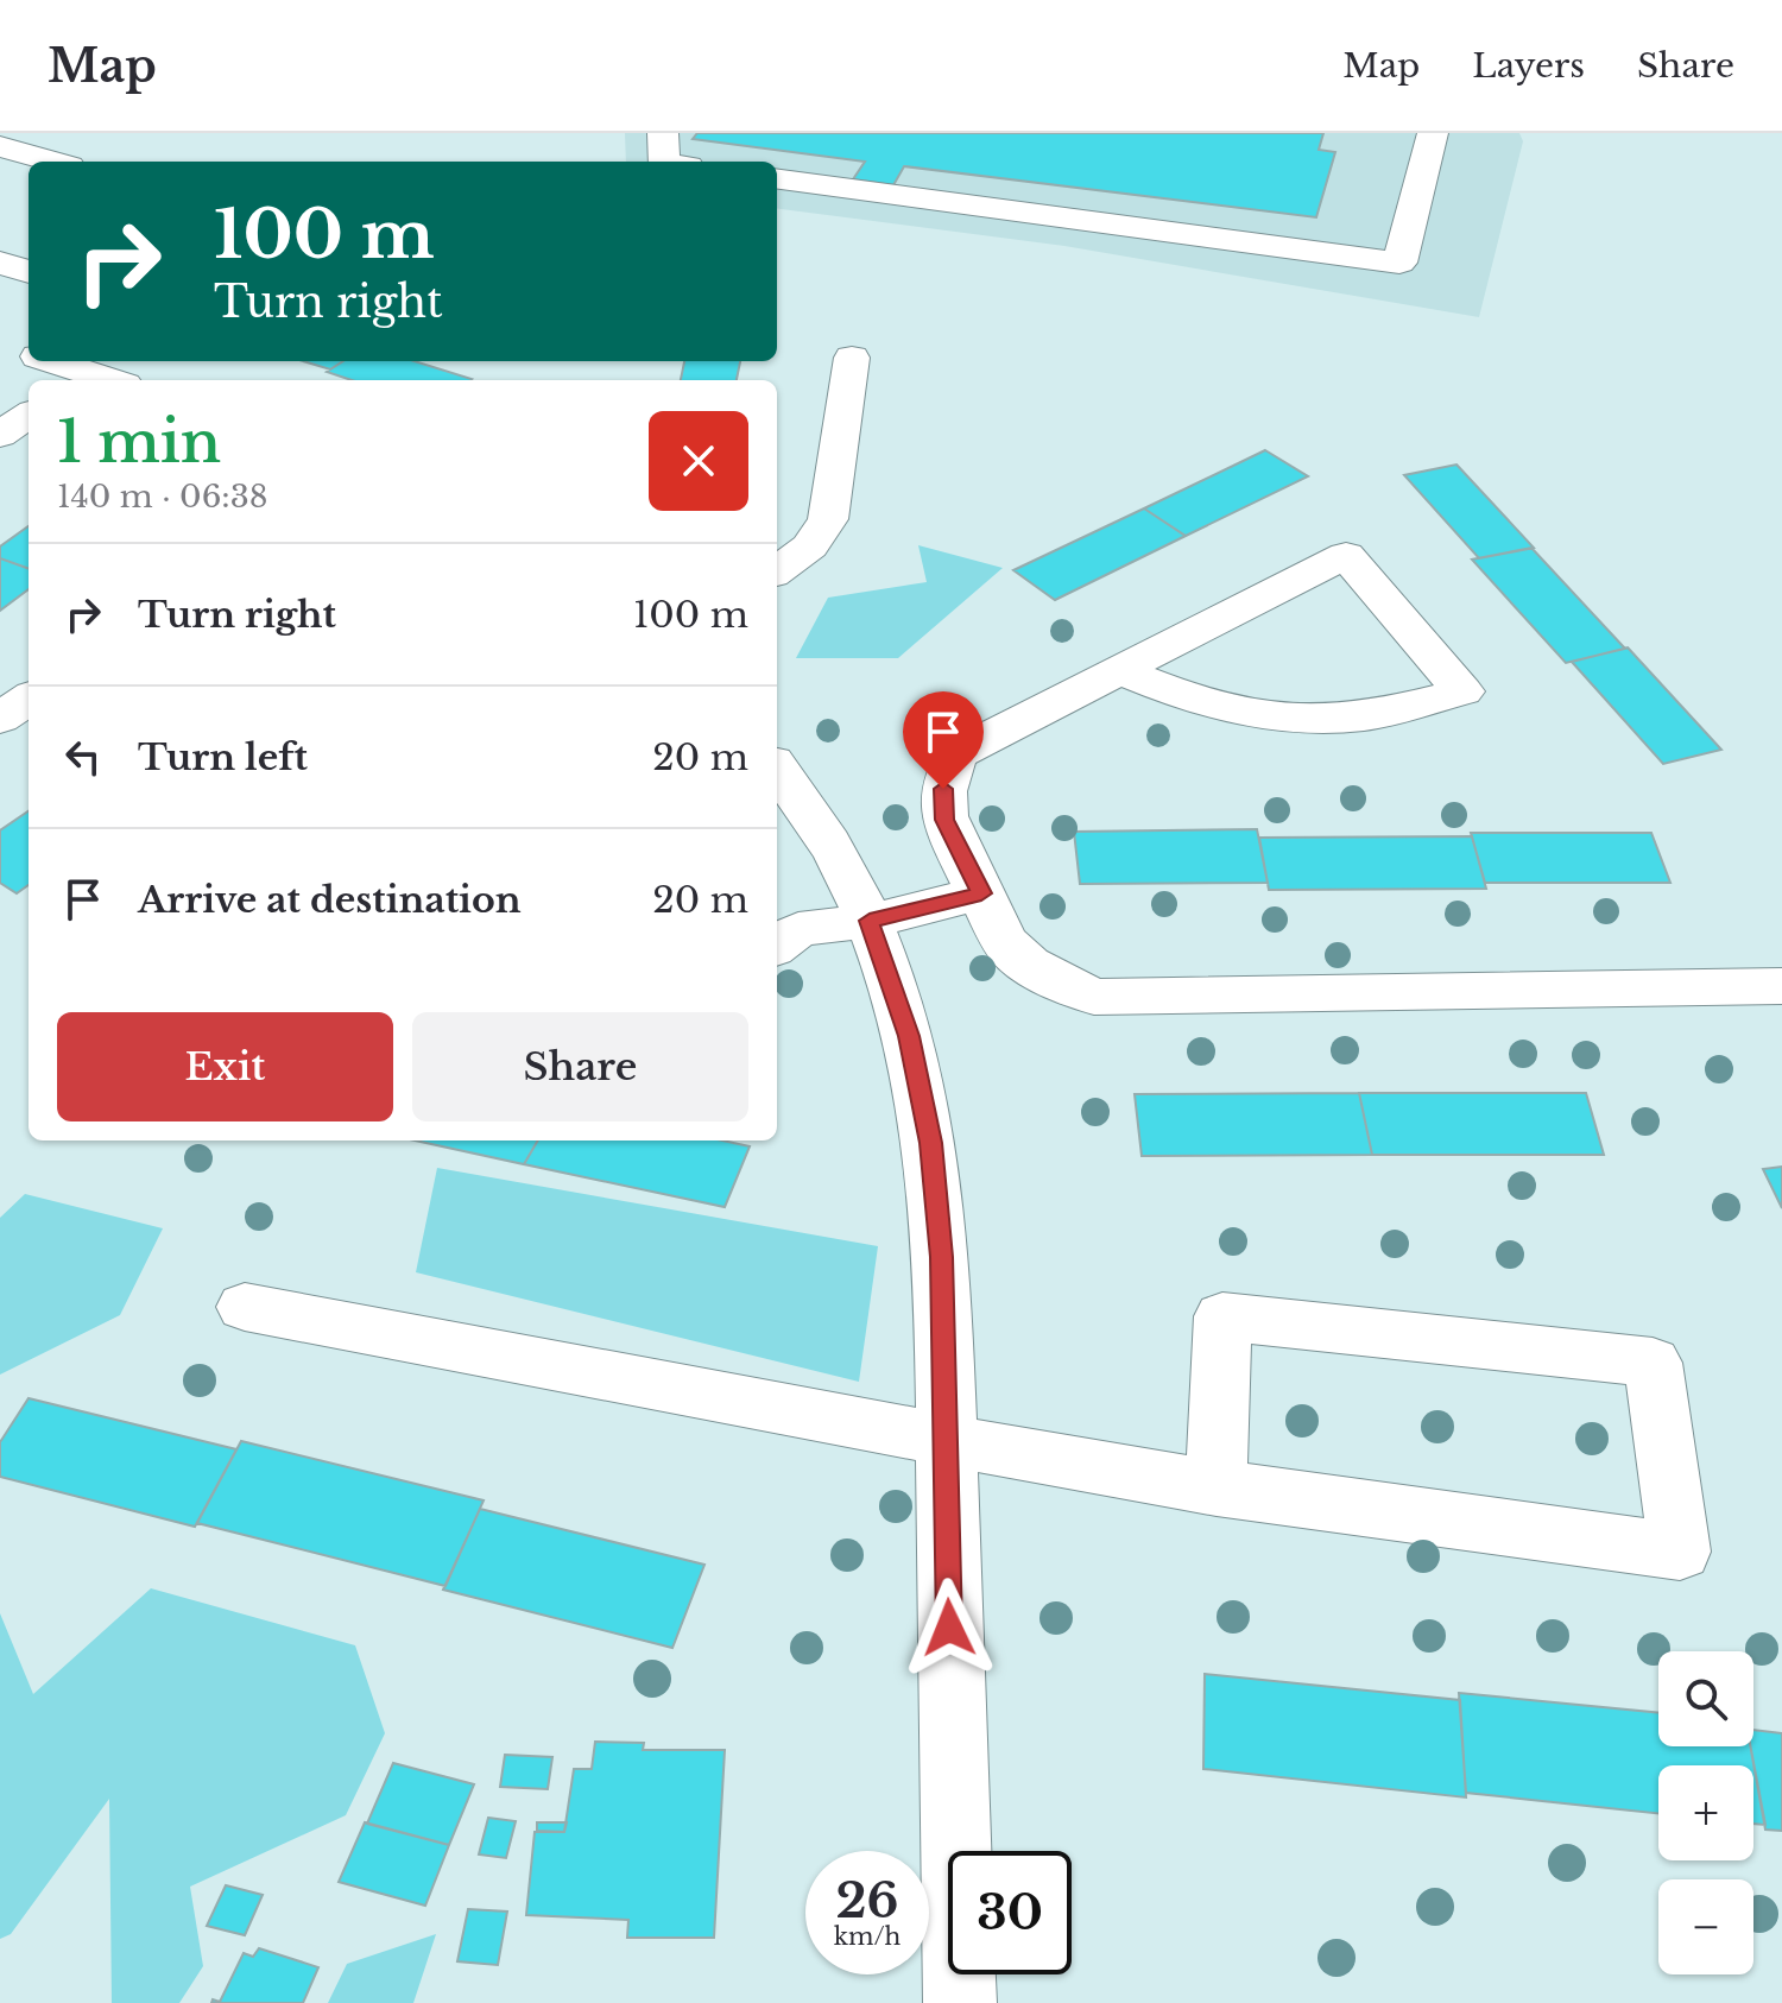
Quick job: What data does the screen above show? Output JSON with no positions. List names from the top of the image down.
{
  "page": {
    "header": "Map",
    "nav": ["Map", "Layers", "Share"],
    "turn": ["100 m", "Turn right"],
    "heading": ["1 min", "140 m · 06:38"],
    "list": [
      {
        "name": "Turn right",
        "value": "100 m"
      },
      {
        "name": "Turn left",
        "value": "20 m"
      },
      {
        "name": "Arrive at destination",
        "value": "20 m"
      }
    ],
    "buttons": ["Exit", "Share"],
    "map_buttons": ["+", "−"],
    "speed": "26 km/h",
    "limit": "30"
  }
}
